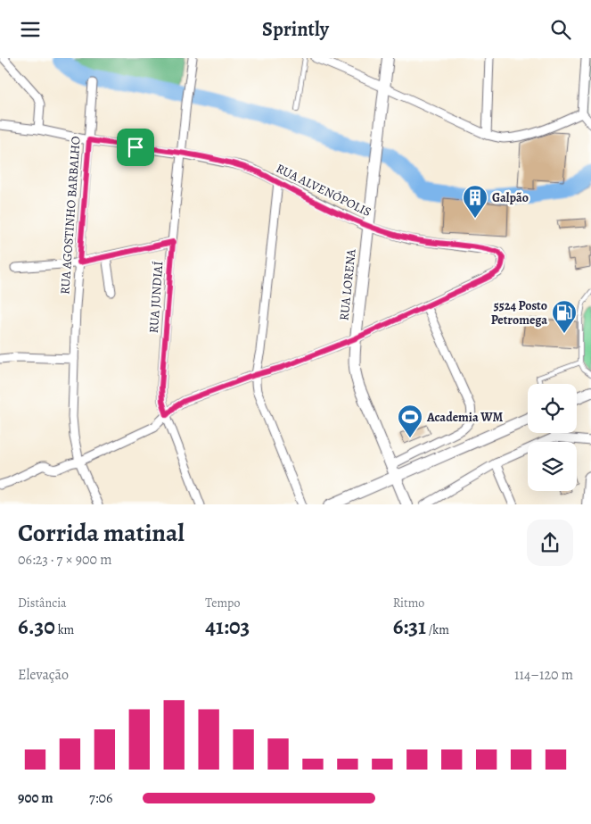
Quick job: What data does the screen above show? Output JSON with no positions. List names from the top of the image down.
{
  "streets": {
    "street": [
      "RUA ALVENÓPOLIS",
      "RUA AGOSTINHO BARBALHO",
      "RUA LORENA",
      "RUA JUNDIAÍ"
    ]
  },
  "crossings": [
    ["RUA ALVENÓPOLIS", "RUA AGOSTINHO BARBALHO"],
    ["RUA ALVENÓPOLIS", "RUA LORENA"],
    ["RUA ALVENÓPOLIS", "RUA JUNDIAÍ"]
  ],
  "places": {
    "building": ["Galpão"],
    "fuel station": ["5524 Posto Petromega"],
    "sports": ["Academia WM"]
  },
  "page": {
    "header": "Sprintly",
    "heading": ["Corrida matinal", "06:23 · 7 × 900 m"],
    "stats": [
      ["Distância", "6.30 km"],
      ["Tempo", "41:03"],
      ["Ritmo", "6:31 /km"]
    ],
    "chart": ["Elevação", "114–120 m"],
    "list": [
      {
        "name": "900 m",
        "note": "7:06"
      }
    ]
  }
}
